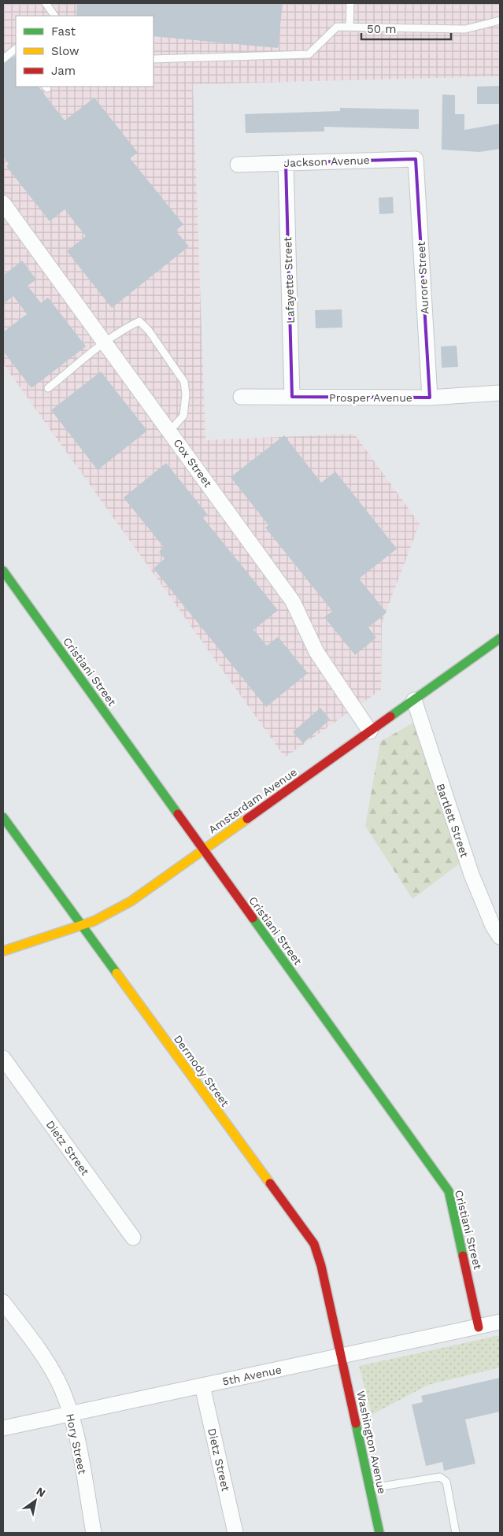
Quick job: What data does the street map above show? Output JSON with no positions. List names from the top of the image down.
{
  "streets": {
    "street": [
      "Jackson Avenue",
      "Aurore Street",
      "Lafayette Street",
      "Prosper Avenue",
      "Cox Street",
      "Cristiani Street",
      "Amsterdam Avenue",
      "Bartlett Street",
      "Dermody Street",
      "Dietz Street",
      "5th Avenue",
      "Washington Avenue",
      "Hory Street"
    ]
  },
  "crossings": [
    ["Jackson Avenue", "Aurore Street"],
    ["Jackson Avenue", "Lafayette Street"],
    ["Aurore Street", "Prosper Avenue"],
    ["Lafayette Street", "Prosper Avenue"],
    ["Cox Street", "Amsterdam Avenue"],
    ["Cristiani Street", "Amsterdam Avenue"],
    ["Cristiani Street", "5th Avenue"],
    ["Amsterdam Avenue", "Bartlett Street"],
    ["Amsterdam Avenue", "Dermody Street"],
    ["Dermody Street", "5th Avenue"],
    ["Dermody Street", "Washington Avenue"],
    ["Dietz Street", "5th Avenue"],
    ["5th Avenue", "Washington Avenue"],
    ["5th Avenue", "Hory Street"]
  ],
  "legend": ["Fast", "Slow", "Jam"],
  "scale_bar": "50 m",
  "north": "top right"
}
